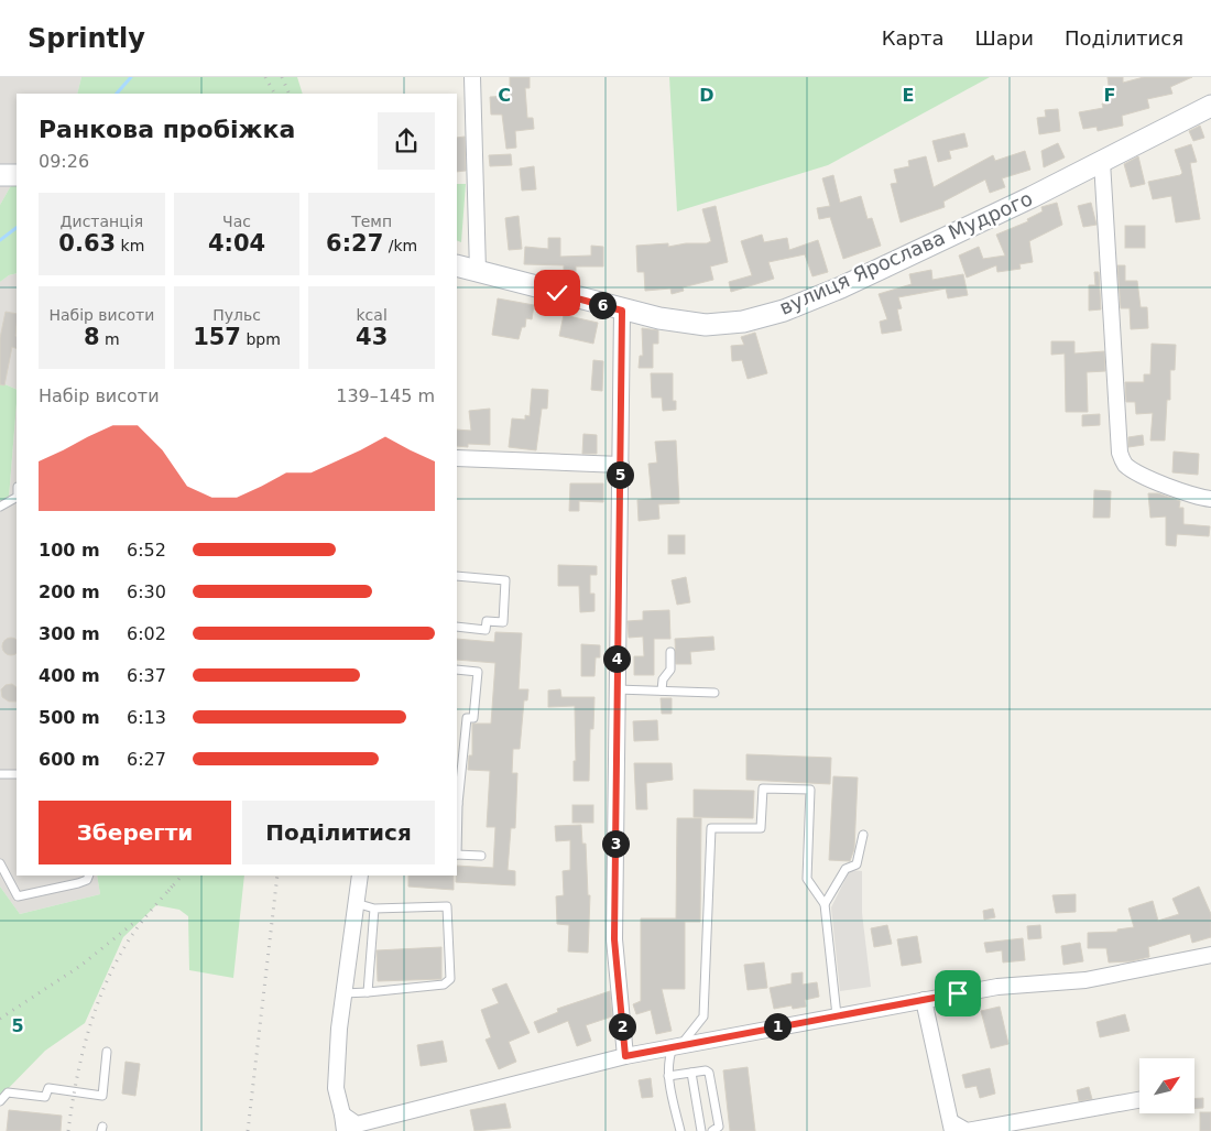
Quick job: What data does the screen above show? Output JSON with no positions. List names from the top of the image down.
{
  "streets": {
    "main road": ["вулиця Ярослава Мудрого"]
  },
  "north": "top right",
  "page": {
    "header": "Sprintly",
    "nav": ["Карта", "Шари", "Поділитися"],
    "heading": ["Ранкова пробіжка", "09:26"],
    "stats": [
      ["Дистанція", "0.63 km"],
      ["Час", "4:04"],
      ["Темп", "6:27 /km"],
      ["Набір висоти", "8 m"],
      ["Пульс", "157 bpm"],
      ["kcal", "43"]
    ],
    "pins": [
      "6",
      "5",
      "4",
      "3",
      "1",
      "2"
    ],
    "chart": ["Набір висоти", "139–145 m"],
    "list": [
      {
        "name": "100 m",
        "note": "6:52"
      },
      {
        "name": "200 m",
        "note": "6:30"
      },
      {
        "name": "300 m",
        "note": "6:02"
      },
      {
        "name": "400 m",
        "note": "6:37"
      },
      {
        "name": "500 m",
        "note": "6:13"
      },
      {
        "name": "600 m",
        "note": "6:27"
      }
    ],
    "buttons": ["Зберегти", "Поділитися"]
  },
  "grid": {
    "columns": [
      "C",
      "D",
      "E",
      "F"
    ],
    "rows": ["5"]
  }
}
